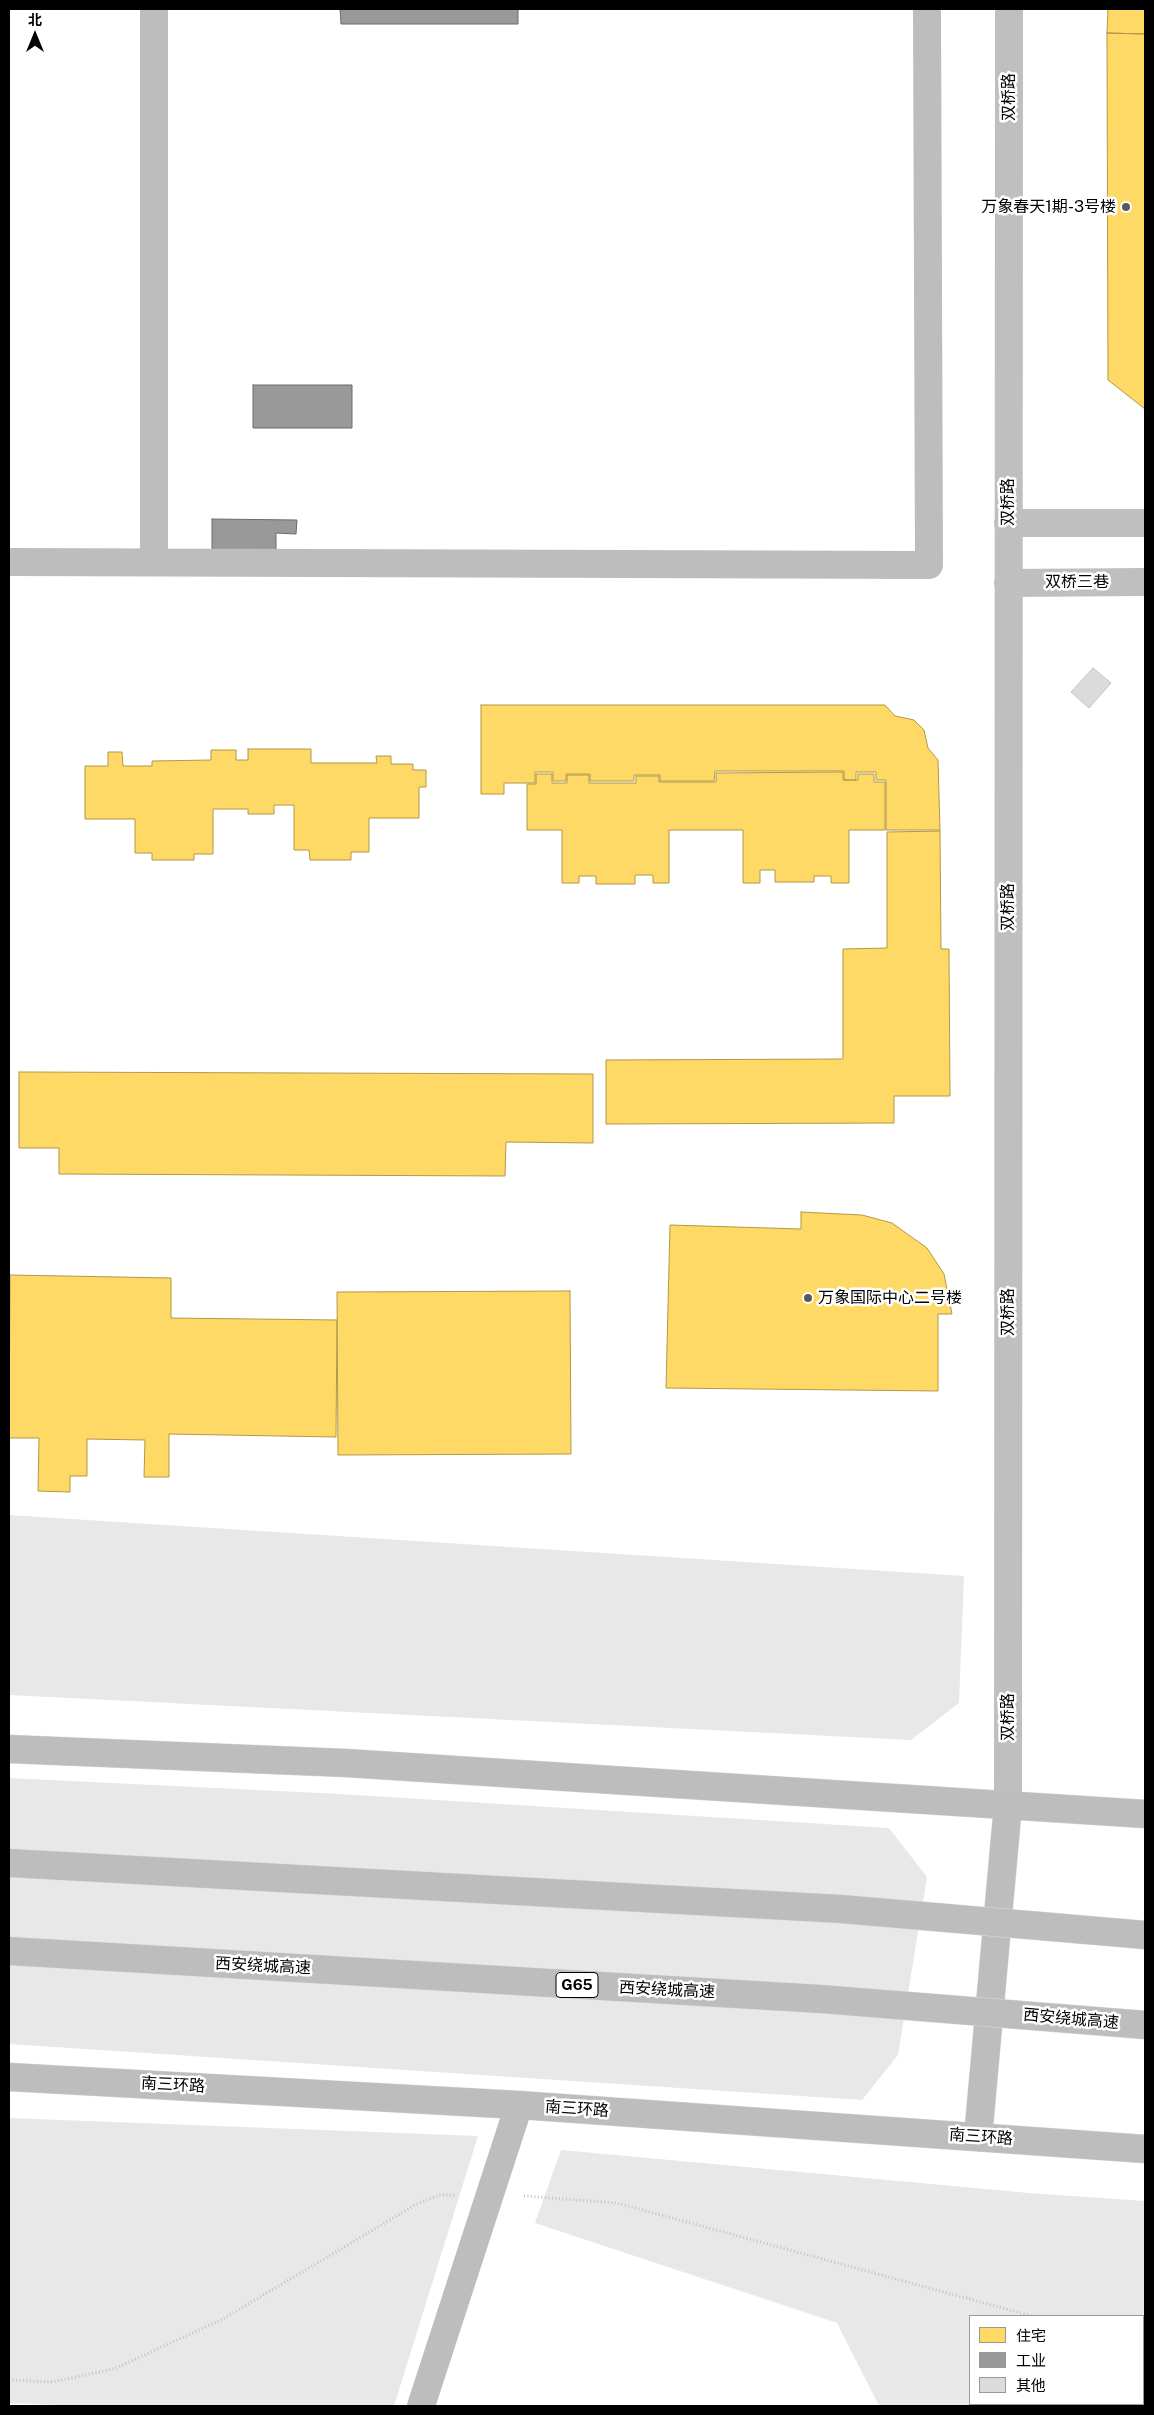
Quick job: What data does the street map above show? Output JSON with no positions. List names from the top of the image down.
{
  "streets": {
    "main road": ["西安绕城高速", "G65", "南三环路"],
    "street": ["双桥路", "双桥三巷"]
  },
  "crossings": [
    ["双桥路", "双桥三巷"]
  ],
  "places": ["万象春天1期-3号楼", "万象国际中心二号楼"],
  "legend": ["住宅", "工业", "其他"],
  "north": "top"
}
